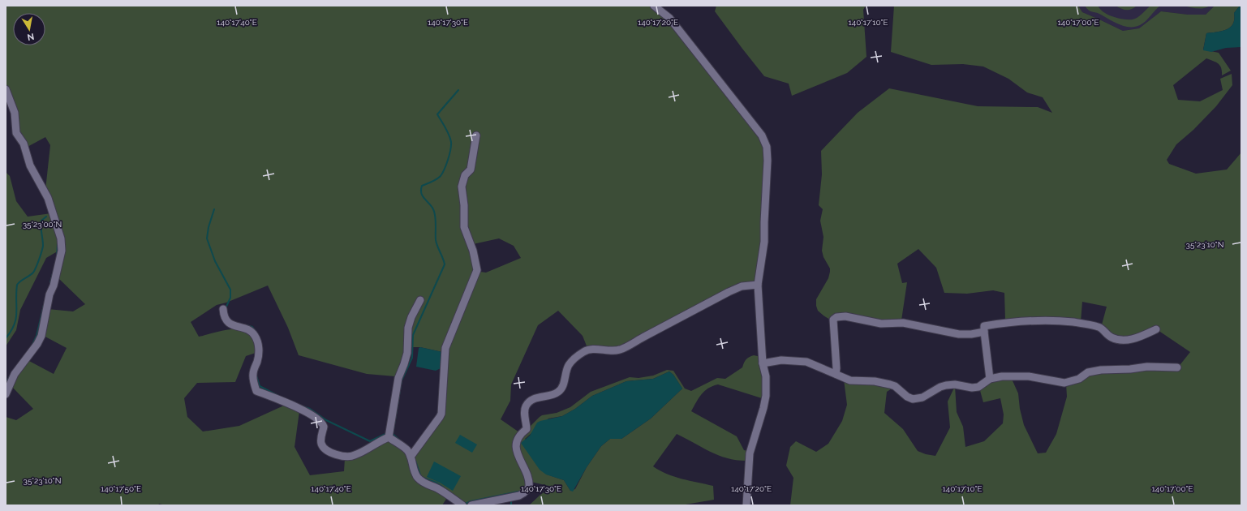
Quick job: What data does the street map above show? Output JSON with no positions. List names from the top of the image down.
{
  "north": "bottom",
  "coordinates": [
    "140°17'40\"E",
    "140°17'30\"E",
    "140°17'20\"E",
    "140°17'10\"E",
    "140°17'00\"E",
    "35°23'00\"N",
    "35°23'10\"N",
    "140°17'50\"E"
  ]
}
